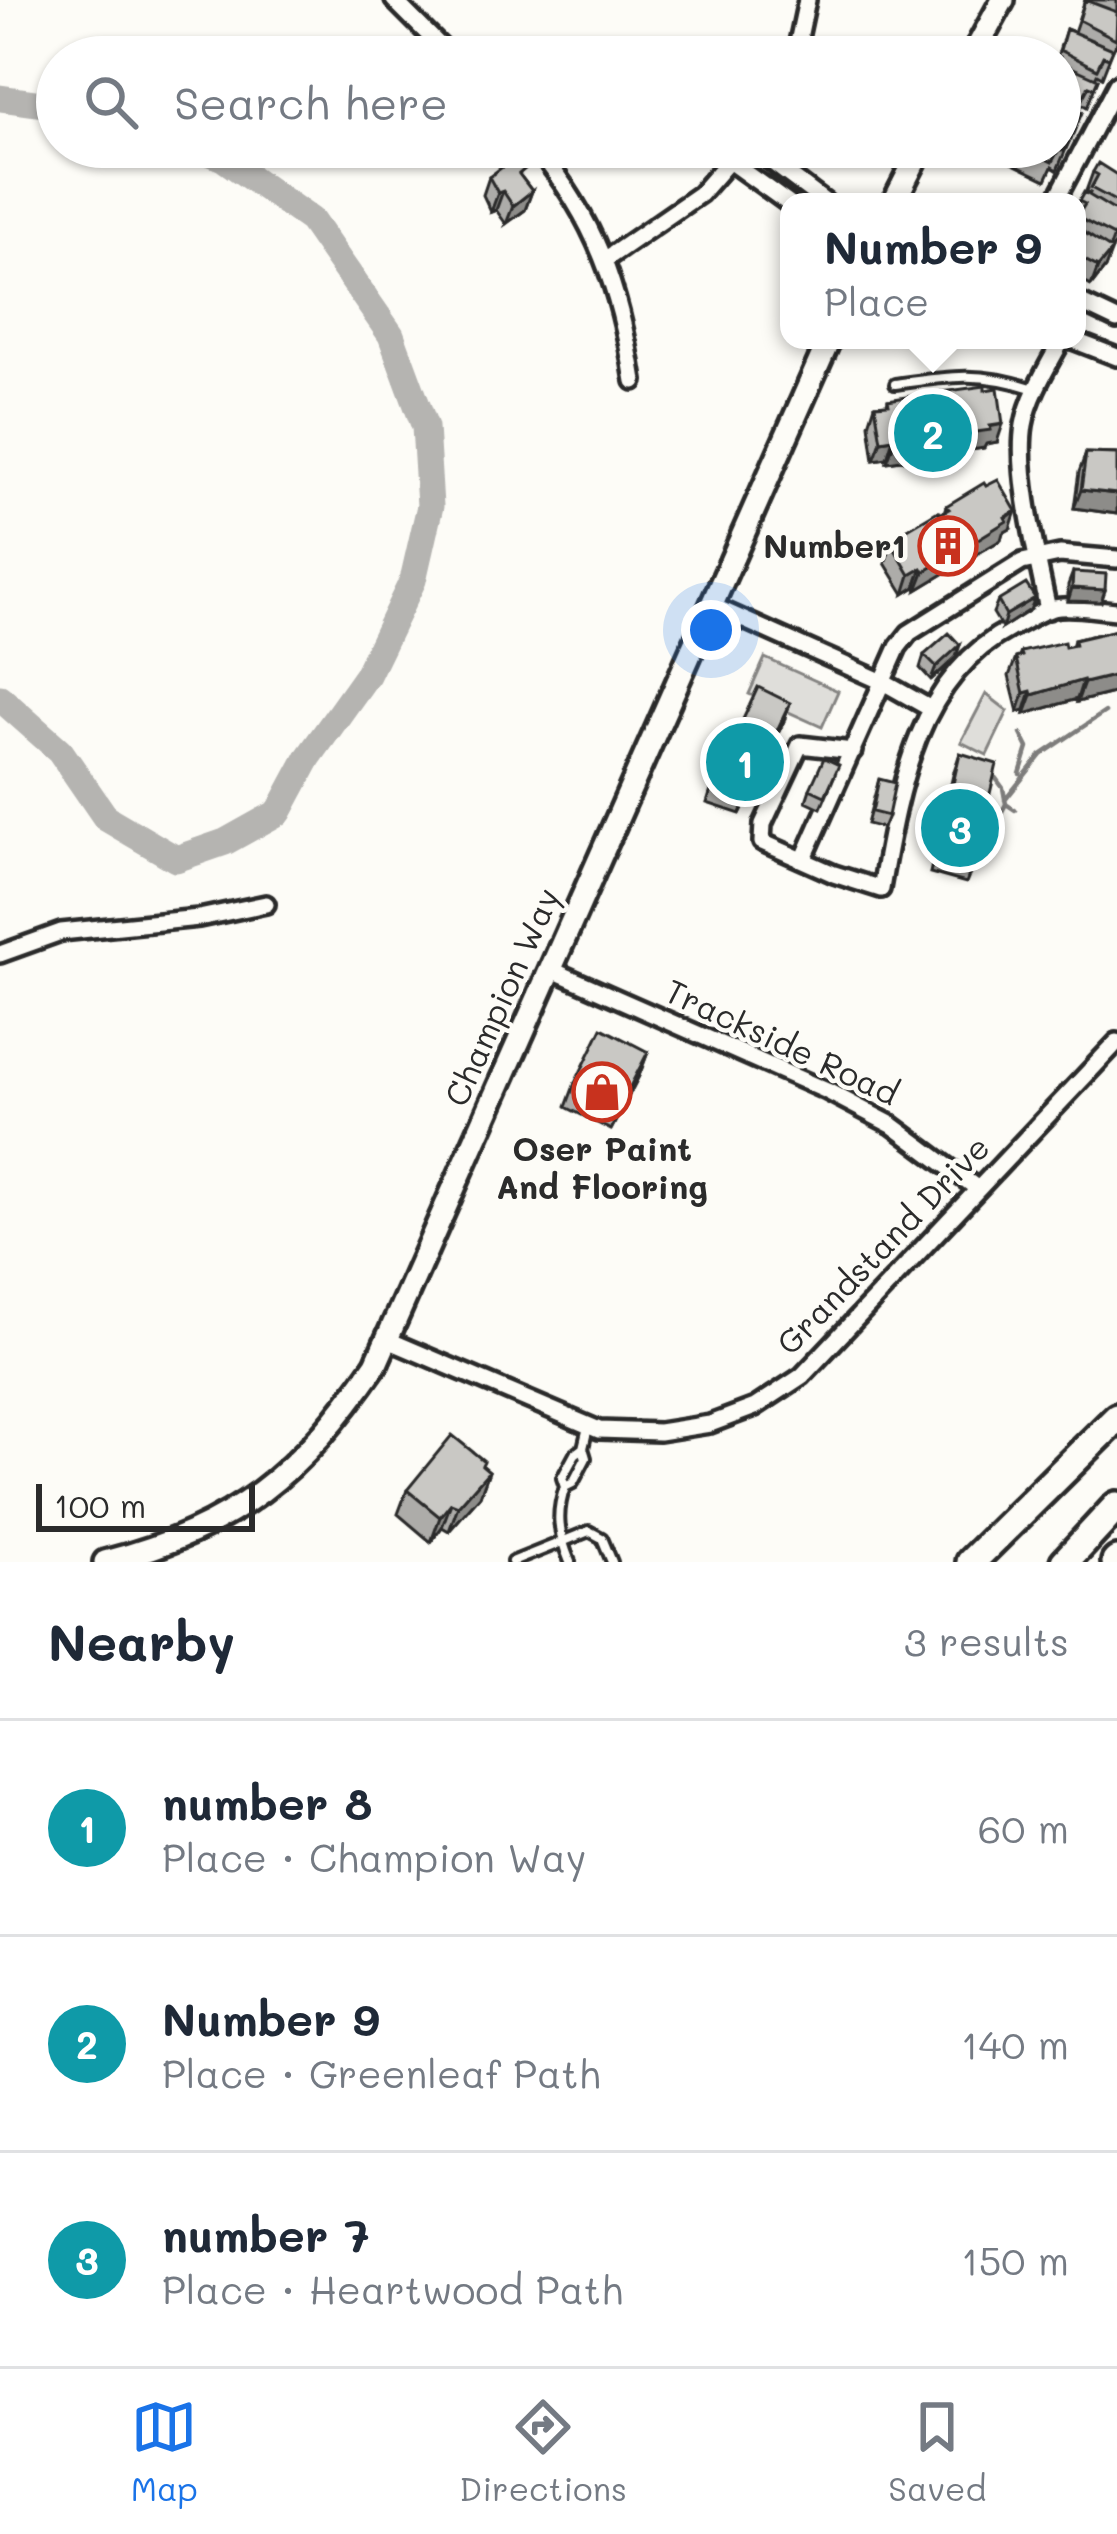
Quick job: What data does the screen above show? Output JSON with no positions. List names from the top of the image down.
{
  "streets": {
    "main road": ["Champion Way"],
    "street": ["Trackside Road", "Grandstand Drive"]
  },
  "crossings": [
    ["Champion Way", "Trackside Road"],
    ["Champion Way", "Grandstand Drive"],
    ["Trackside Road", "Grandstand Drive"]
  ],
  "places": {
    "building": ["Number1"],
    "shop": ["Oser Paint And Flooring"]
  },
  "scale_bar": "100 m",
  "page": {
    "search": "Search here",
    "popup": ["Number 9", "Place"],
    "pins": ["2", "1", "3"],
    "scale": "100 m",
    "heading": ["Nearby", "3 results"],
    "list": [
      {
        "mark": "1",
        "name": "number 8",
        "note": "Place · Champion Way",
        "value": "60 m"
      },
      {
        "mark": "2",
        "name": "Number 9",
        "note": "Place · Greenleaf Path",
        "value": "140 m"
      },
      {
        "mark": "3",
        "name": "number 7",
        "note": "Place · Heartwood Path",
        "value": "150 m"
      }
    ],
    "nav": ["Map", "Directions", "Saved"]
  }
}
